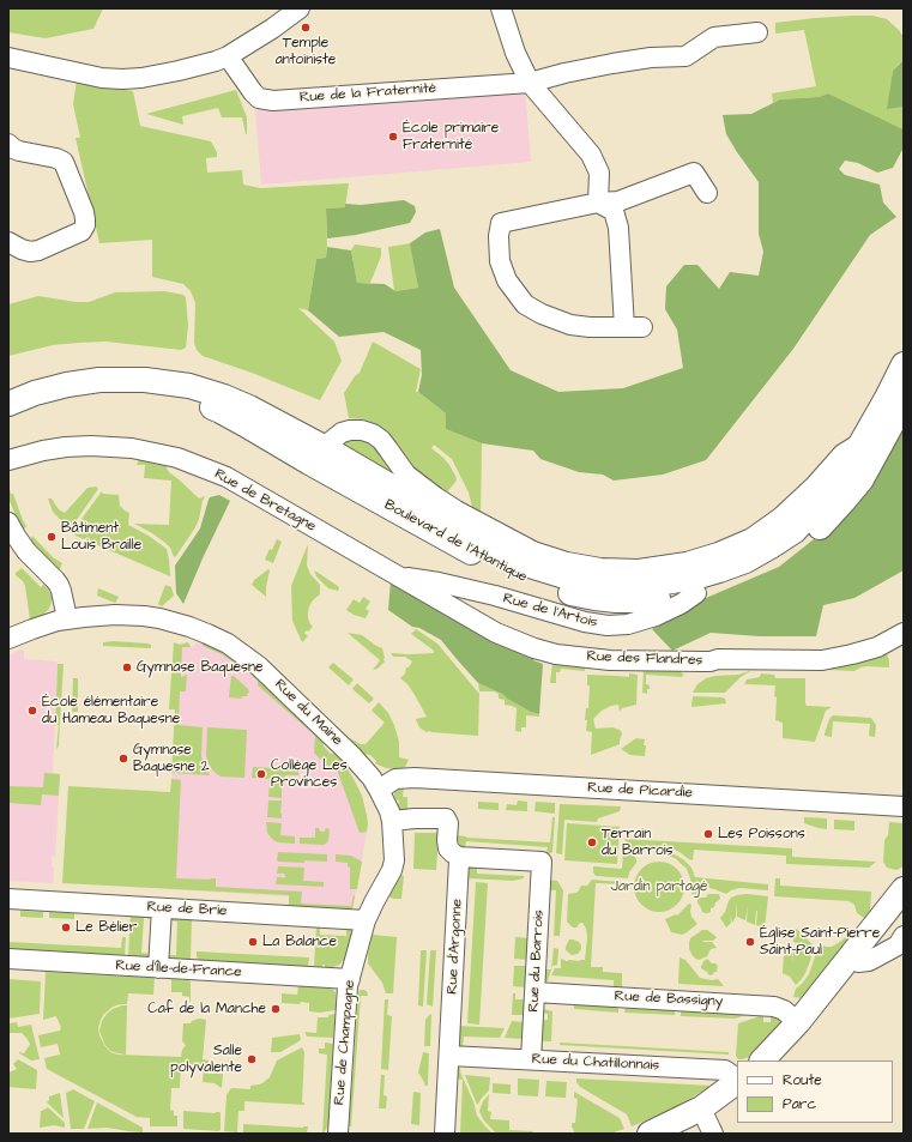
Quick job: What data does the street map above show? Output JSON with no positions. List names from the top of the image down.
{
  "streets": {
    "main road": ["Boulevard de l'Atlantique"],
    "street": [
      "Rue de la Fraternité",
      "Rue de Bretagne",
      "Rue de l'Artois",
      "Rue des Flandres",
      "Rue du Maine",
      "Rue de Picardie",
      "Rue de Brie",
      "Rue d'Argonne",
      "Rue du Barrois",
      "Rue d'Île-de-France",
      "Rue de Bassigny",
      "Rue de Champagne",
      "Rue du Chatillonnais"
    ]
  },
  "crossings": [
    ["Rue de Bretagne", "Rue de l'Artois"],
    ["Rue de Bretagne", "Rue des Flandres"],
    ["Boulevard de l'Atlantique", "Rue de l'Artois"],
    ["Rue de l'Artois", "Rue des Flandres"],
    ["Rue du Maine", "Rue de Picardie"],
    ["Rue du Maine", "Rue de Champagne"],
    ["Rue de Picardie", "Rue de Champagne"],
    ["Rue de Brie", "Rue de Champagne"],
    ["Rue d'Argonne", "Rue du Barrois"],
    ["Rue d'Argonne", "Rue du Chatillonnais"],
    ["Rue du Barrois", "Rue de Bassigny"],
    ["Rue du Barrois", "Rue du Chatillonnais"],
    ["Rue d'Île-de-France", "Rue de Champagne"]
  ],
  "parks": ["Jardin partagé"],
  "places": [
    "Temple antoiniste",
    "École primaire Fraternité",
    "Bâtiment Louis Braille",
    "Gymnase Baquesne",
    "École élémentaire du Hameau Baquesne",
    "Gymnase Baquesne 2",
    "Collège Les Provinces",
    "Les Poissons",
    "Terrain du Barrois",
    "Le Bélier",
    "La Balance",
    "Église Saint-Pierre Saint-Paul",
    "Caf de la Manche",
    "Salle polyvalente"
  ],
  "legend": ["Route", "Parc"]
}
